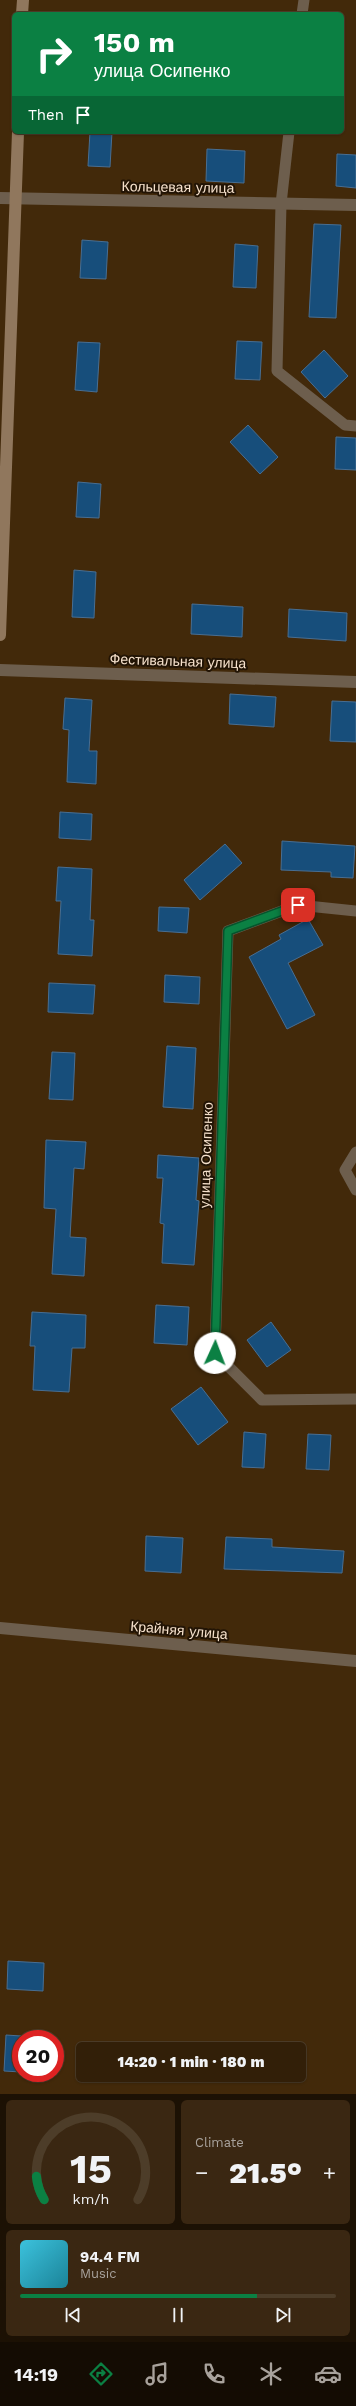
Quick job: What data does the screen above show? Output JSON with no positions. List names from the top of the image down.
{
  "streets": {
    "street": ["Кольцевая улица", "Фестивальная улица", "Крайняя улица"],
    "lane": ["улица Осипенко"]
  },
  "page": {
    "turn": ["150 m", "улица Осипенко"],
    "then": "Then",
    "limit": "20",
    "trip": "14:20 · 1 min · 180 m",
    "tile": "Climate",
    "heat": ["−", "21.5°", "+"],
    "song": ["94.4 FM", "Music"],
    "tabs": "14:19",
    "gauge": ["15", "km/h"]
  }
}
